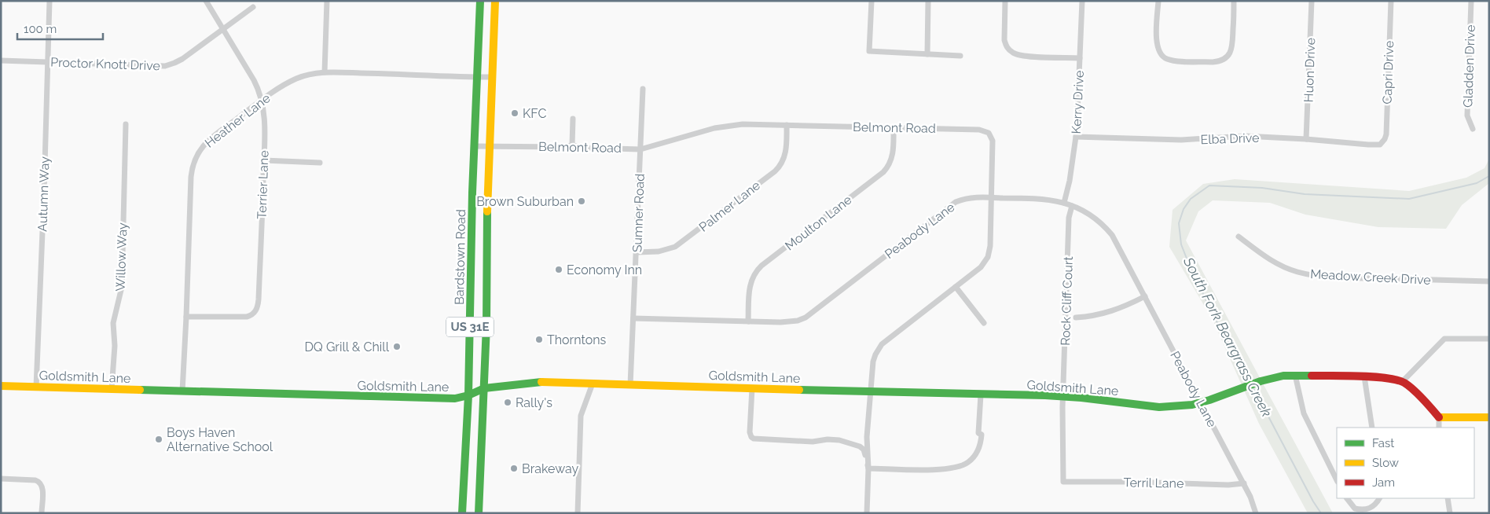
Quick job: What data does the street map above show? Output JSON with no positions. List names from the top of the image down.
{
  "streets": {
    "street": [
      "Proctor Knott Drive",
      "Gladden Drive",
      "Huon Drive",
      "Capri Drive",
      "Kerry Drive",
      "Heather Lane",
      "Belmont Road",
      "Elba Drive",
      "Terrier Lane",
      "Autumn Way",
      "Palmer Lane",
      "Sumner Road",
      "Moulton Lane",
      "Peabody Lane",
      "Willow Way",
      "Bardstown Road",
      "Meadow Creek Drive",
      "Rock Cliff Court",
      "US 31E",
      "Goldsmith Lane",
      "Terril Lane"
    ]
  },
  "crossings": [
    ["Proctor Knott Drive", "Terrier Lane"],
    ["Proctor Knott Drive", "Autumn Way"],
    ["Huon Drive", "Elba Drive"],
    ["Capri Drive", "Elba Drive"],
    ["Kerry Drive", "Elba Drive"],
    ["Kerry Drive", "Peabody Lane"],
    ["Heather Lane", "Terrier Lane"],
    ["Heather Lane", "Bardstown Road"],
    ["Heather Lane", "Goldsmith Lane"],
    ["Belmont Road", "Palmer Lane"],
    ["Belmont Road", "Sumner Road"],
    ["Belmont Road", "Moulton Lane"],
    ["Belmont Road", "Peabody Lane"],
    ["Belmont Road", "Bardstown Road"],
    ["Belmont Road", "Goldsmith Lane"],
    ["Autumn Way", "Goldsmith Lane"],
    ["Palmer Lane", "Sumner Road"],
    ["Sumner Road", "Peabody Lane"],
    ["Sumner Road", "Goldsmith Lane"],
    ["Moulton Lane", "Peabody Lane"],
    ["Peabody Lane", "Rock Cliff Court"],
    ["Peabody Lane", "Goldsmith Lane"],
    ["Peabody Lane", "Terril Lane"],
    ["Willow Way", "Goldsmith Lane"],
    ["Bardstown Road", "Goldsmith Lane"],
    ["Rock Cliff Court", "Goldsmith Lane"],
    ["Rock Cliff Court", "Terril Lane"]
  ],
  "water": ["South Fork Beargrass Creek"],
  "places": [
    "KFC",
    "Brown Suburban",
    "Economy Inn",
    "Thorntons",
    "DQ Grill & Chill",
    "Rally's",
    "Boys Haven Alternative School",
    "Brakeway"
  ],
  "legend": ["Fast", "Slow", "Jam"],
  "scale_bar": "100 m"
}
